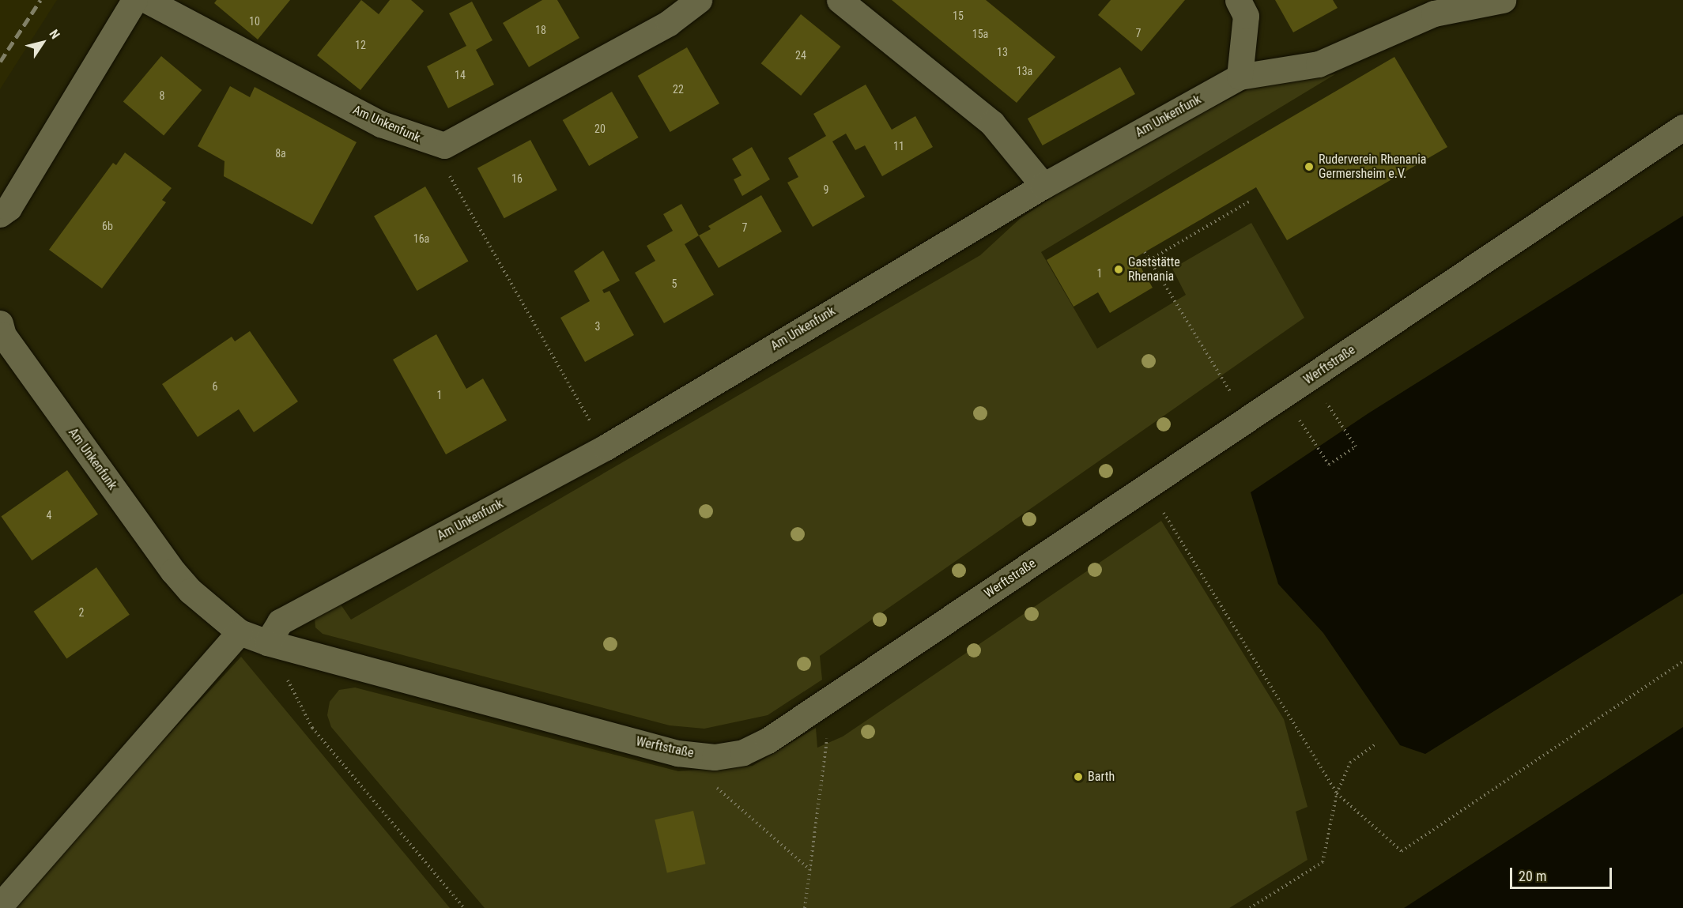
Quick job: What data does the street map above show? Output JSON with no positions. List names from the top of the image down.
{
  "streets": {
    "street": ["Am Unkenfunk", "Werftstraße"]
  },
  "crossings": [
    ["Am Unkenfunk", "Werftstraße"]
  ],
  "places": ["Ruderverein Rhenania Germersheim e.V.", "Gaststätte Rhenania", "Barth"],
  "house_numbers": [
    "15",
    "10",
    "18",
    "7",
    "15a",
    "12",
    "13",
    "24",
    "13a",
    "14",
    "22",
    "8",
    "20",
    "11",
    "8a",
    "16",
    "9",
    "6b",
    "7",
    "16a",
    "1",
    "5",
    "3",
    "6",
    "1",
    "4",
    "2"
  ],
  "scale_bar": "20 m",
  "north": "top right"
}
